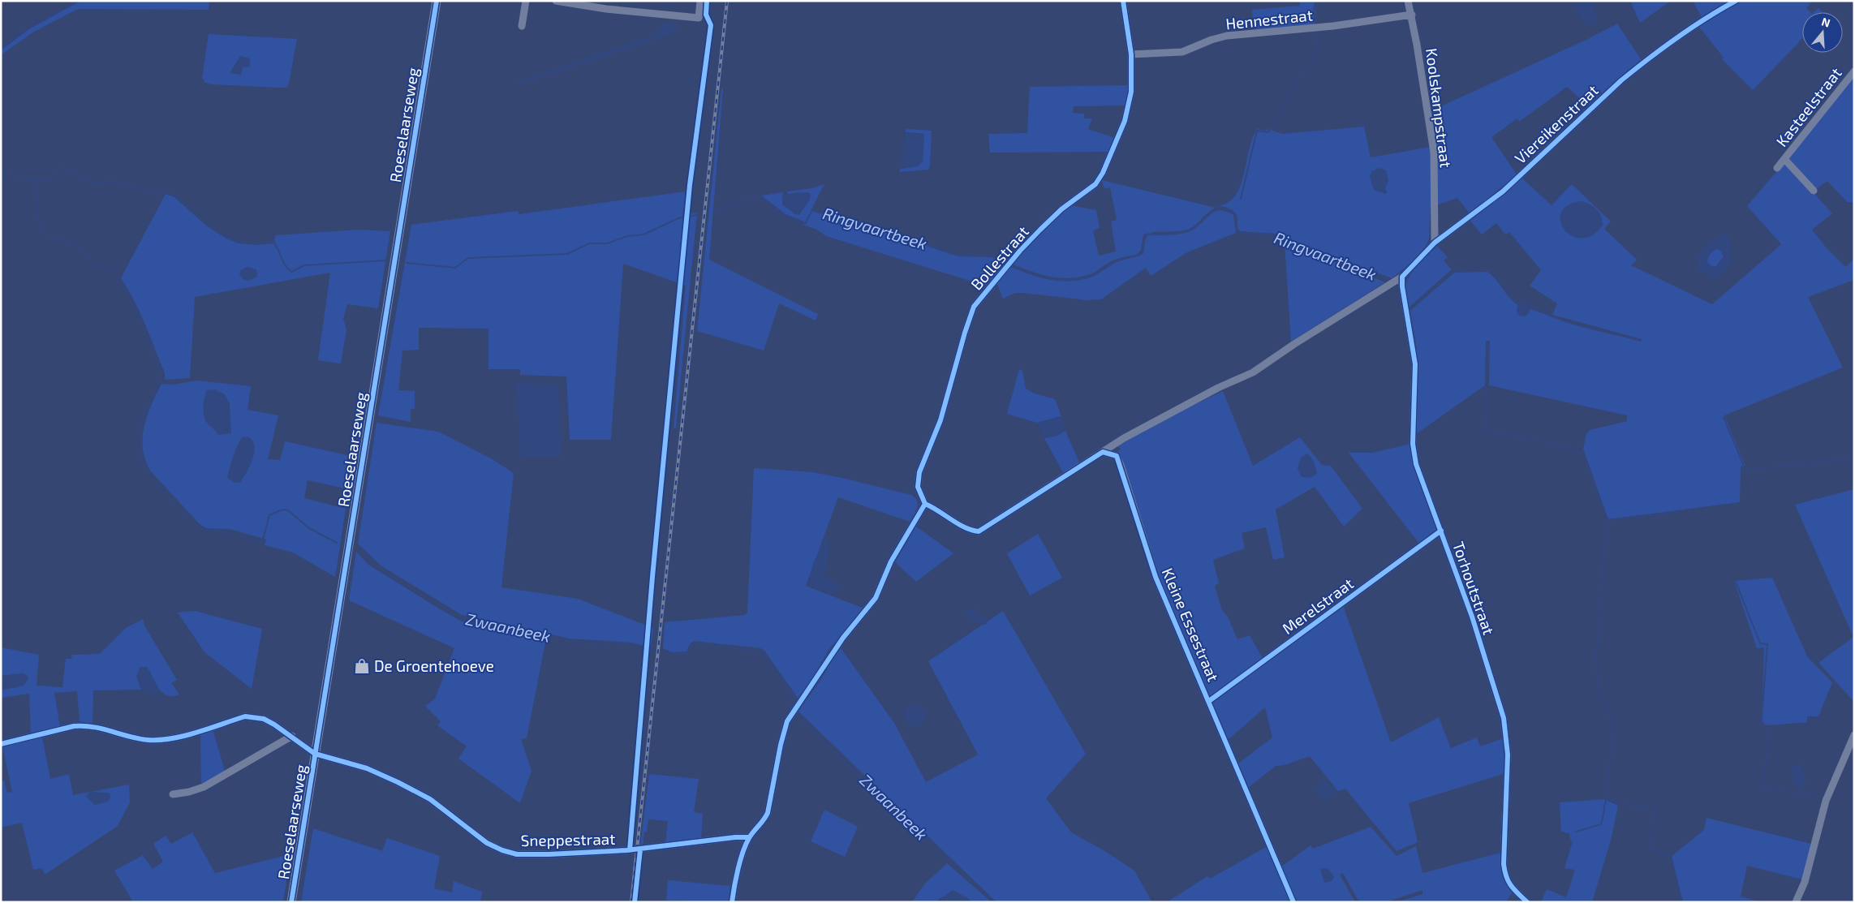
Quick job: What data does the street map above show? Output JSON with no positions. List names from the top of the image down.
{
  "streets": {
    "main road": ["Roeselaarseweg"],
    "street": [
      "Hennestraat",
      "Kasteelstraat",
      "Koolskampstraat",
      "Viereikenstraat",
      "Bollestraat",
      "Torhoutstraat",
      "Merelstraat",
      "Kleine Essestraat",
      "Sneppestraat"
    ]
  },
  "crossings": [
    ["Hennestraat", "Koolskampstraat"],
    ["Hennestraat", "Bollestraat"],
    ["Koolskampstraat", "Viereikenstraat"],
    ["Viereikenstraat", "Bollestraat"],
    ["Viereikenstraat", "Torhoutstraat"],
    ["Viereikenstraat", "Kleine Essestraat"],
    ["Roeselaarseweg", "Sneppestraat"],
    ["Torhoutstraat", "Merelstraat"],
    ["Merelstraat", "Kleine Essestraat"]
  ],
  "water": ["Ringvaartbeek", "Zwaanbeek"],
  "places": {
    "shop": ["De Groentehoeve"]
  },
  "north": "top"
}
